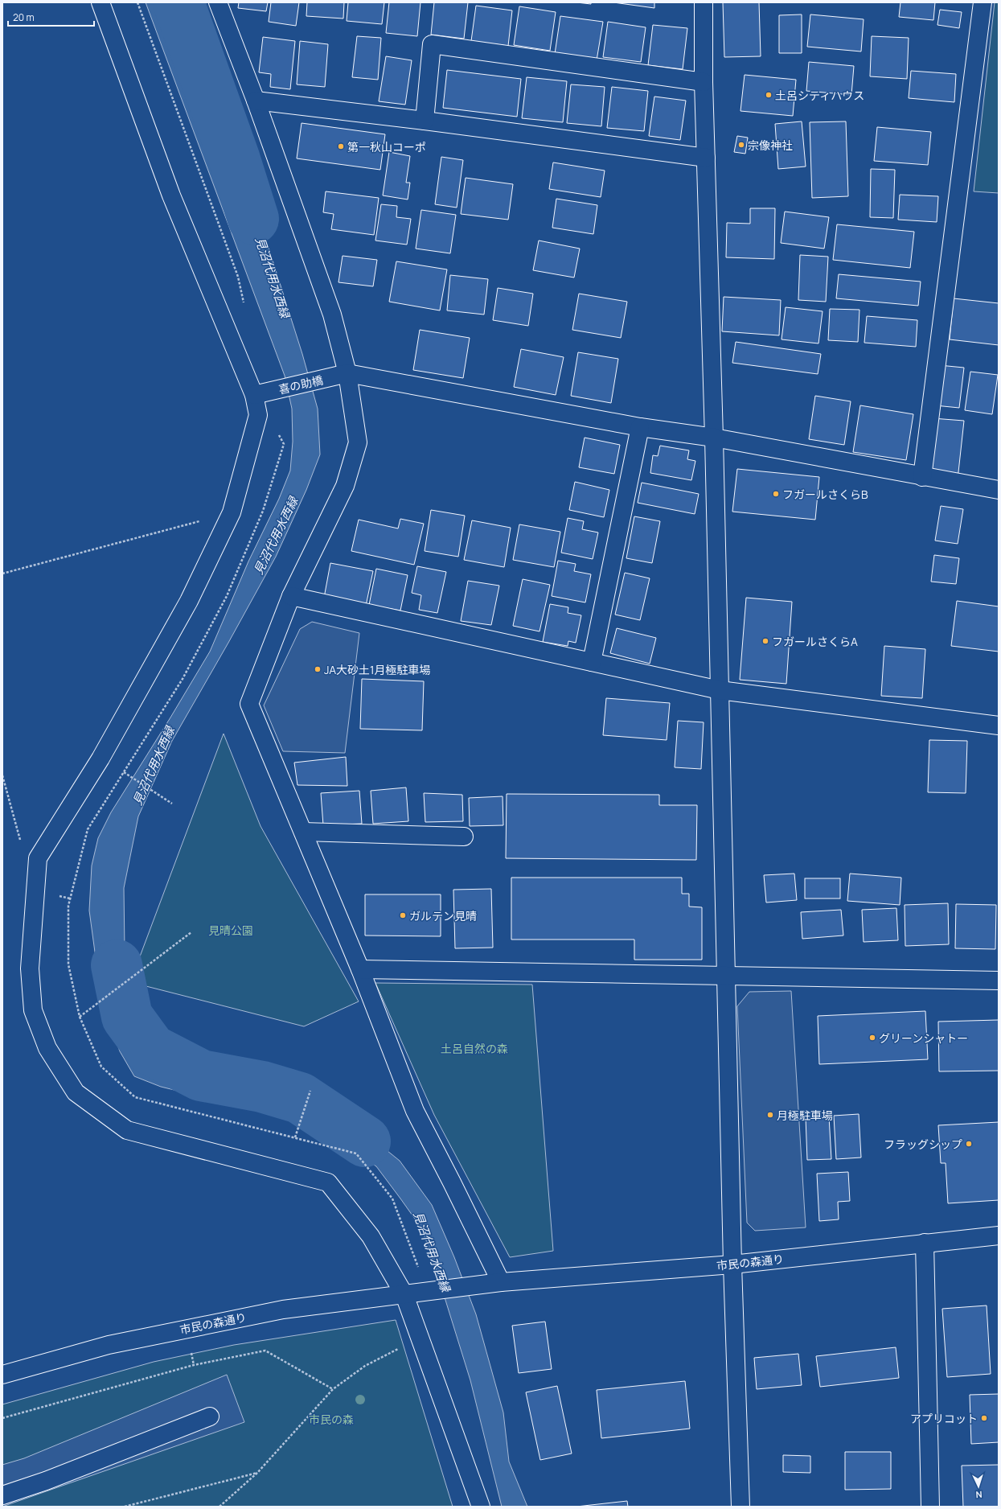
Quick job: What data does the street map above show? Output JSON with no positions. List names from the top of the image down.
{
  "streets": {
    "street": ["喜の助橋", "市民の森通り"]
  },
  "water": ["見沼代用水西緑", "見沼代用水西縁"],
  "parks": ["見晴公園", "土呂自然の森", "市民の森"],
  "places": [
    "土呂シティハウス",
    "宗像神社",
    "第一秋山コーポ",
    "フガールさくらB",
    "フガールさくらA",
    "JA大砂土1月極駐車場",
    "ガルテン見晴",
    "グリーンシャトー",
    "月極駐車場",
    "フラッグシップ",
    "アプリコット"
  ],
  "scale_bar": "20 m",
  "north": "bottom"
}
